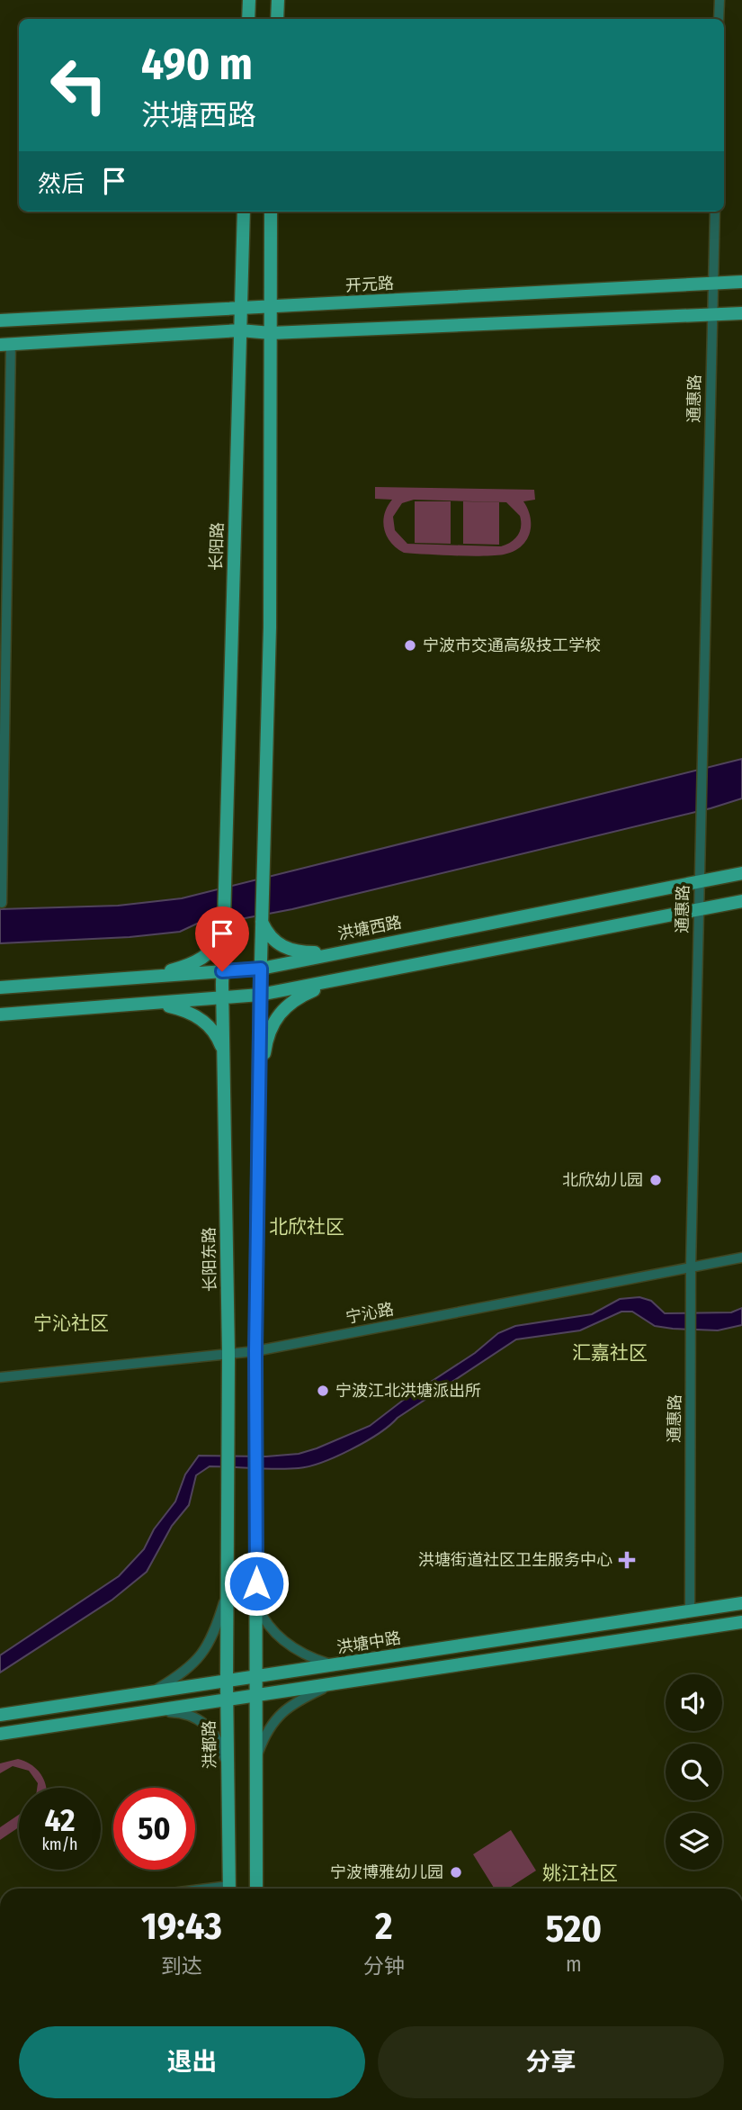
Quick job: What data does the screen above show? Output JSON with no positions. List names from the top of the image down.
{
  "streets": {
    "main road": [
      "开元路",
      "长阳路",
      "洪塘西路",
      "长阳东路",
      "洪塘中路",
      "洪都路"
    ],
    "street": ["通惠路", "宁沁路"]
  },
  "crossings": [
    ["开元路", "通惠路"],
    ["开元路", "长阳路"],
    ["通惠路", "洪塘西路"],
    ["通惠路", "宁沁路"],
    ["通惠路", "洪塘中路"],
    ["长阳路", "长阳东路"],
    ["洪塘西路", "长阳东路"],
    ["长阳东路", "宁沁路"],
    ["长阳东路", "洪都路"],
    ["洪塘中路", "洪都路"]
  ],
  "districts": [
    "北欣社区",
    "宁沁社区",
    "汇嘉社区",
    "姚江社区"
  ],
  "places": {
    "other": [
      "宁波市交通高级技工学校",
      "北欣幼儿园",
      "宁波江北洪塘派出所",
      "宁波博雅幼儿园"
    ],
    "health": ["洪塘街道社区卫生服务中心"]
  },
  "page": {
    "turn": ["490 m", "洪塘西路"],
    "then": "然后",
    "speed": "42 km/h",
    "limit": "50",
    "eta": [
      "19:43",
      "到达",
      "2",
      "分钟",
      "520",
      "m"
    ],
    "buttons": ["退出", "分享"]
  }
}
